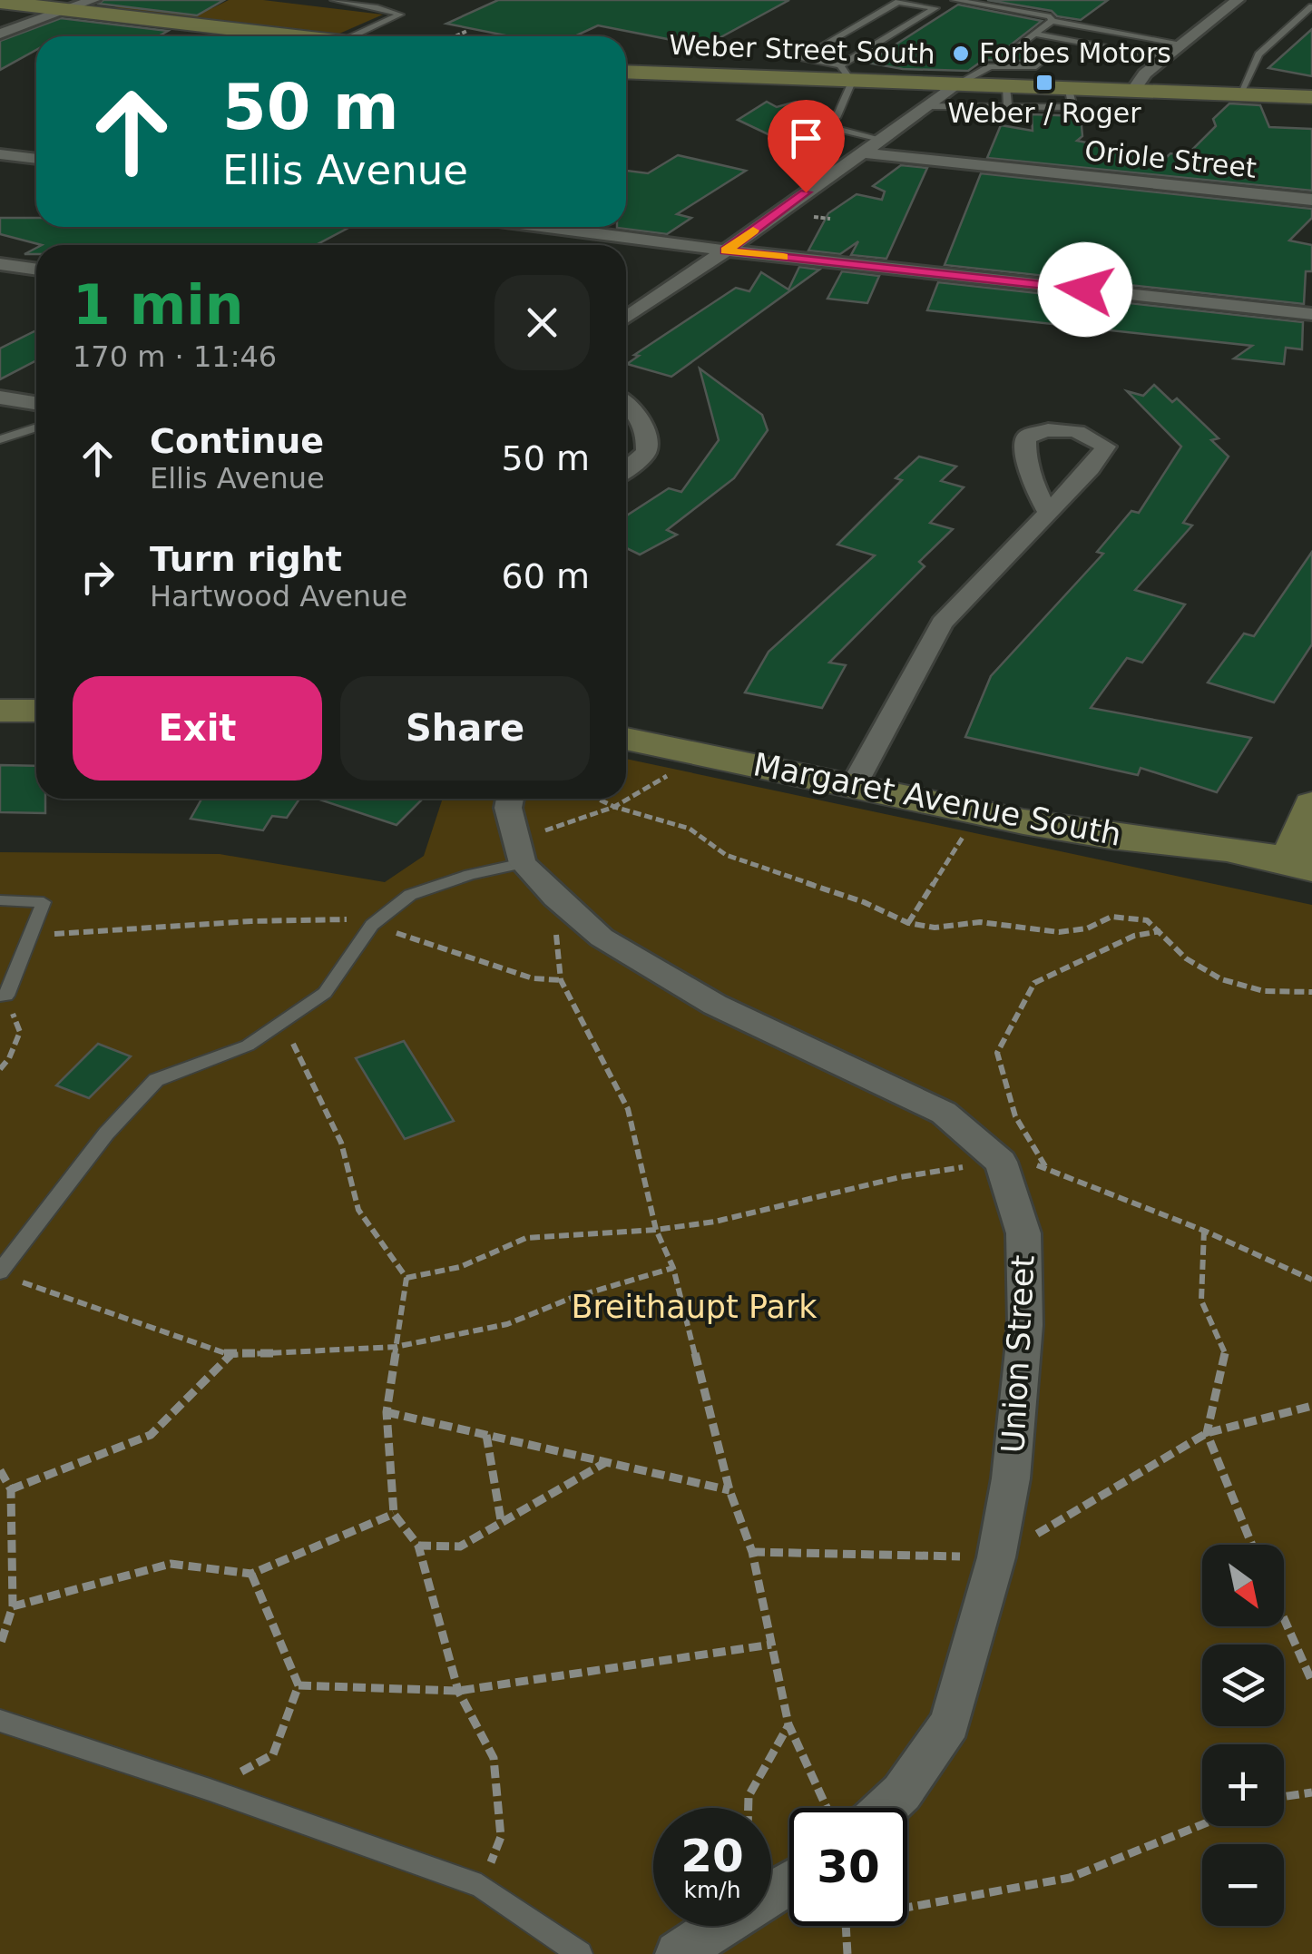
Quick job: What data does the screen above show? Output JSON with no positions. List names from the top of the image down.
{
  "streets": {
    "main road": ["Weber Street South", "Margaret Avenue South"],
    "street": ["Oriole Street", "Union Street"]
  },
  "parks": ["Breithaupt Park"],
  "places": {
    "other": ["Forbes Motors"],
    "transit": ["Weber / Roger"]
  },
  "north": "bottom right",
  "page": {
    "turn": ["50 m", "Ellis Avenue"],
    "heading": ["1 min", "170 m · 11:46"],
    "list": [
      {
        "name": "Continue",
        "note": "Ellis Avenue",
        "value": "50 m"
      },
      {
        "name": "Turn right",
        "note": "Hartwood Avenue",
        "value": "60 m"
      }
    ],
    "buttons": ["Exit", "Share"],
    "map_buttons": ["+", "−"],
    "speed": "20 km/h",
    "limit": "30"
  }
}
